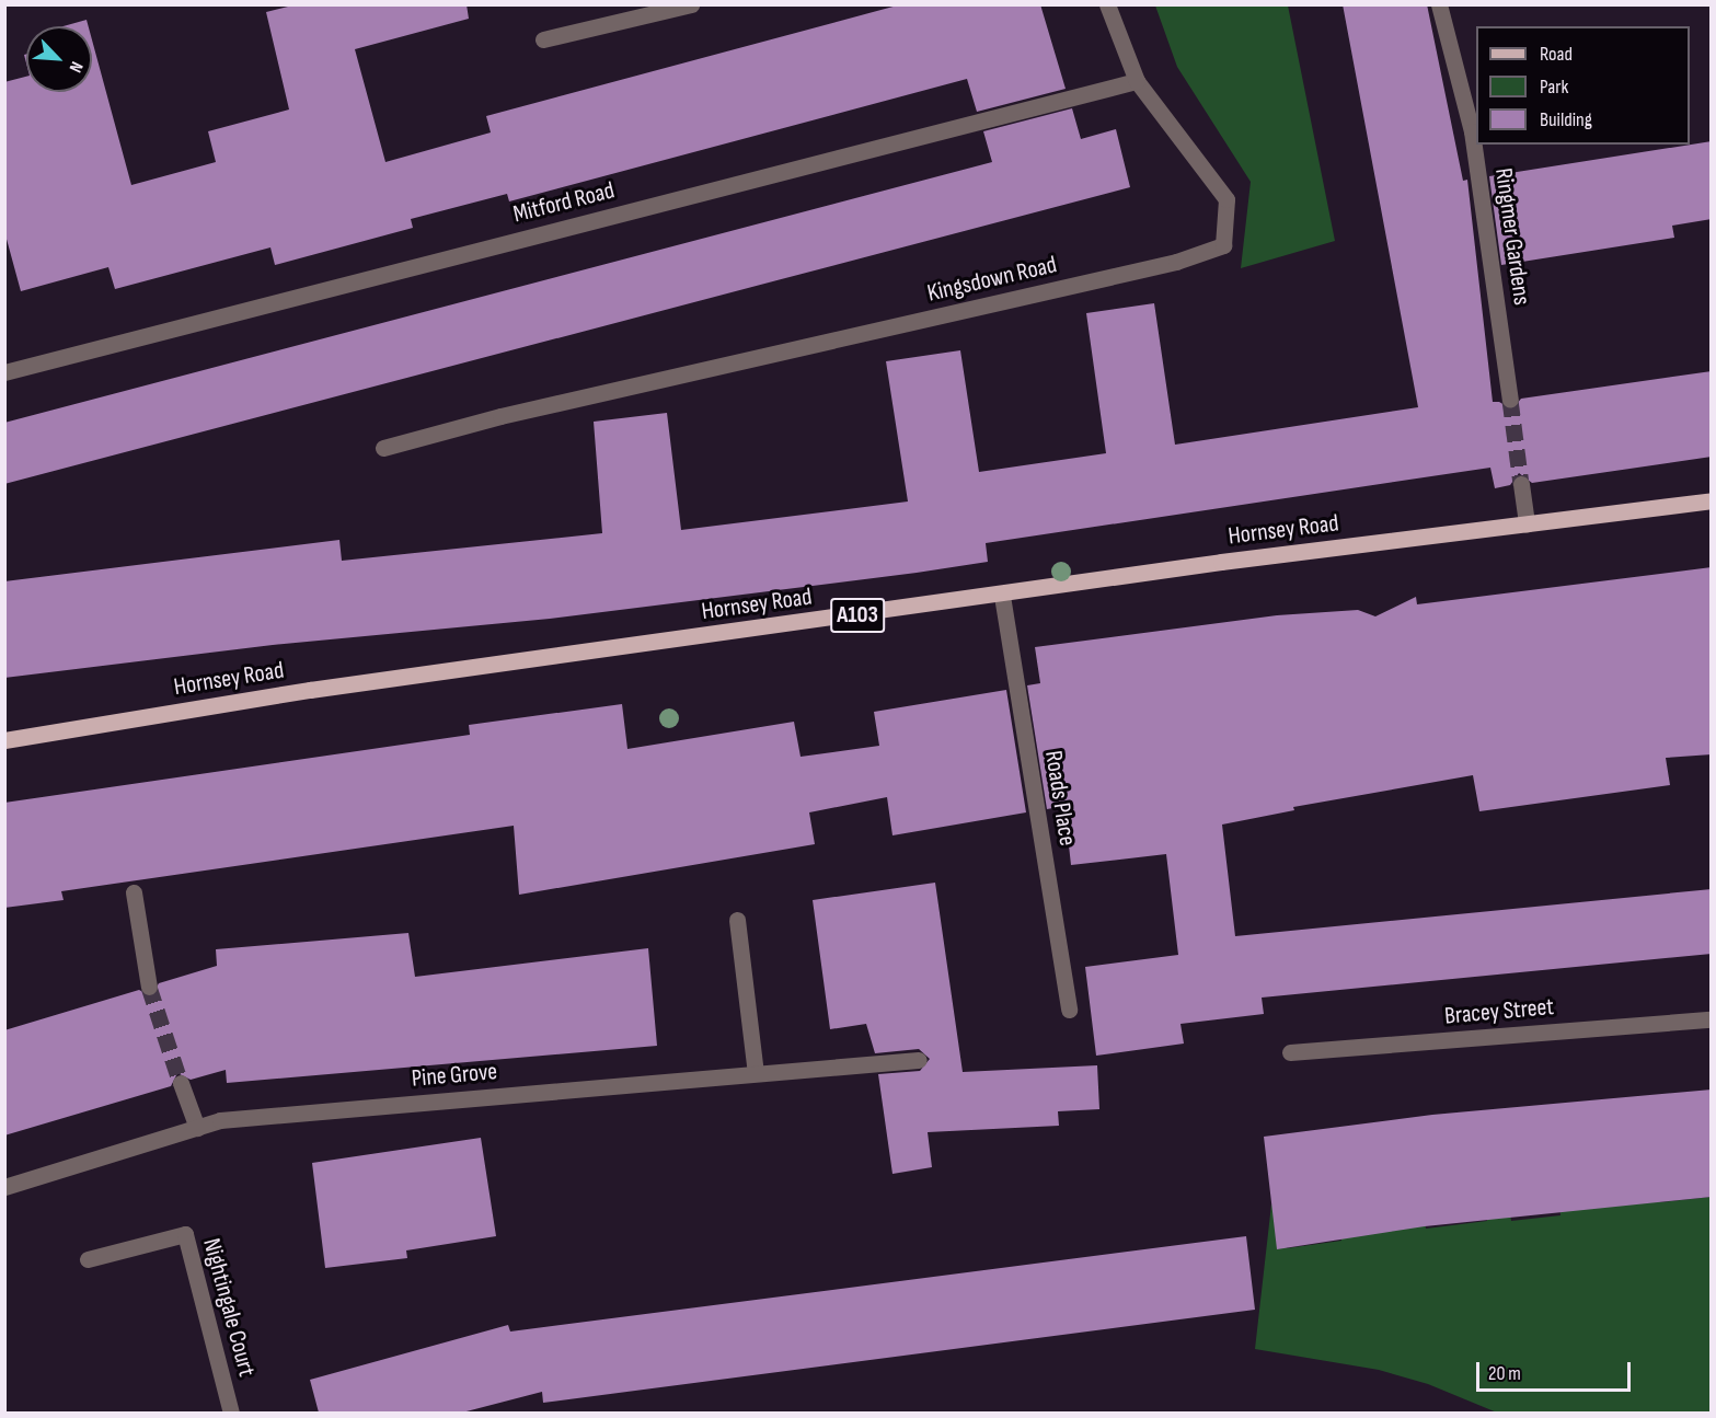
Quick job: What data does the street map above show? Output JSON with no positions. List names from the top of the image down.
{
  "streets": {
    "main road": ["Hornsey Road", "A103"],
    "street": [
      "Mitford Road",
      "Ringmer Gardens",
      "Kingsdown Road",
      "Roads Place",
      "Bracey Street",
      "Pine Grove",
      "Nightingale Court"
    ]
  },
  "crossings": [
    ["Mitford Road", "Kingsdown Road"],
    ["Hornsey Road", "Roads Place"]
  ],
  "legend": ["Road", "Park", "Building"],
  "scale_bar": "20 m",
  "north": "bottom right"
}
